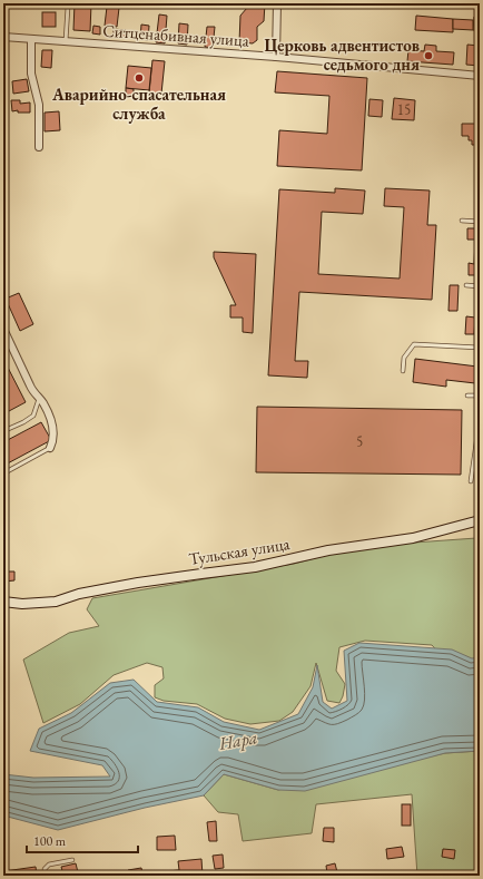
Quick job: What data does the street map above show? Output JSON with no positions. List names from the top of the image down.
{
  "streets": {
    "street": ["Ситценабивная улица", "Тульская улица"]
  },
  "water": ["Нара"],
  "places": ["Церковь адвентистов седьмого дня", "Аварийно-спасательная служба"],
  "house_numbers": ["15", "5"],
  "scale_bar": "100 m"
}
